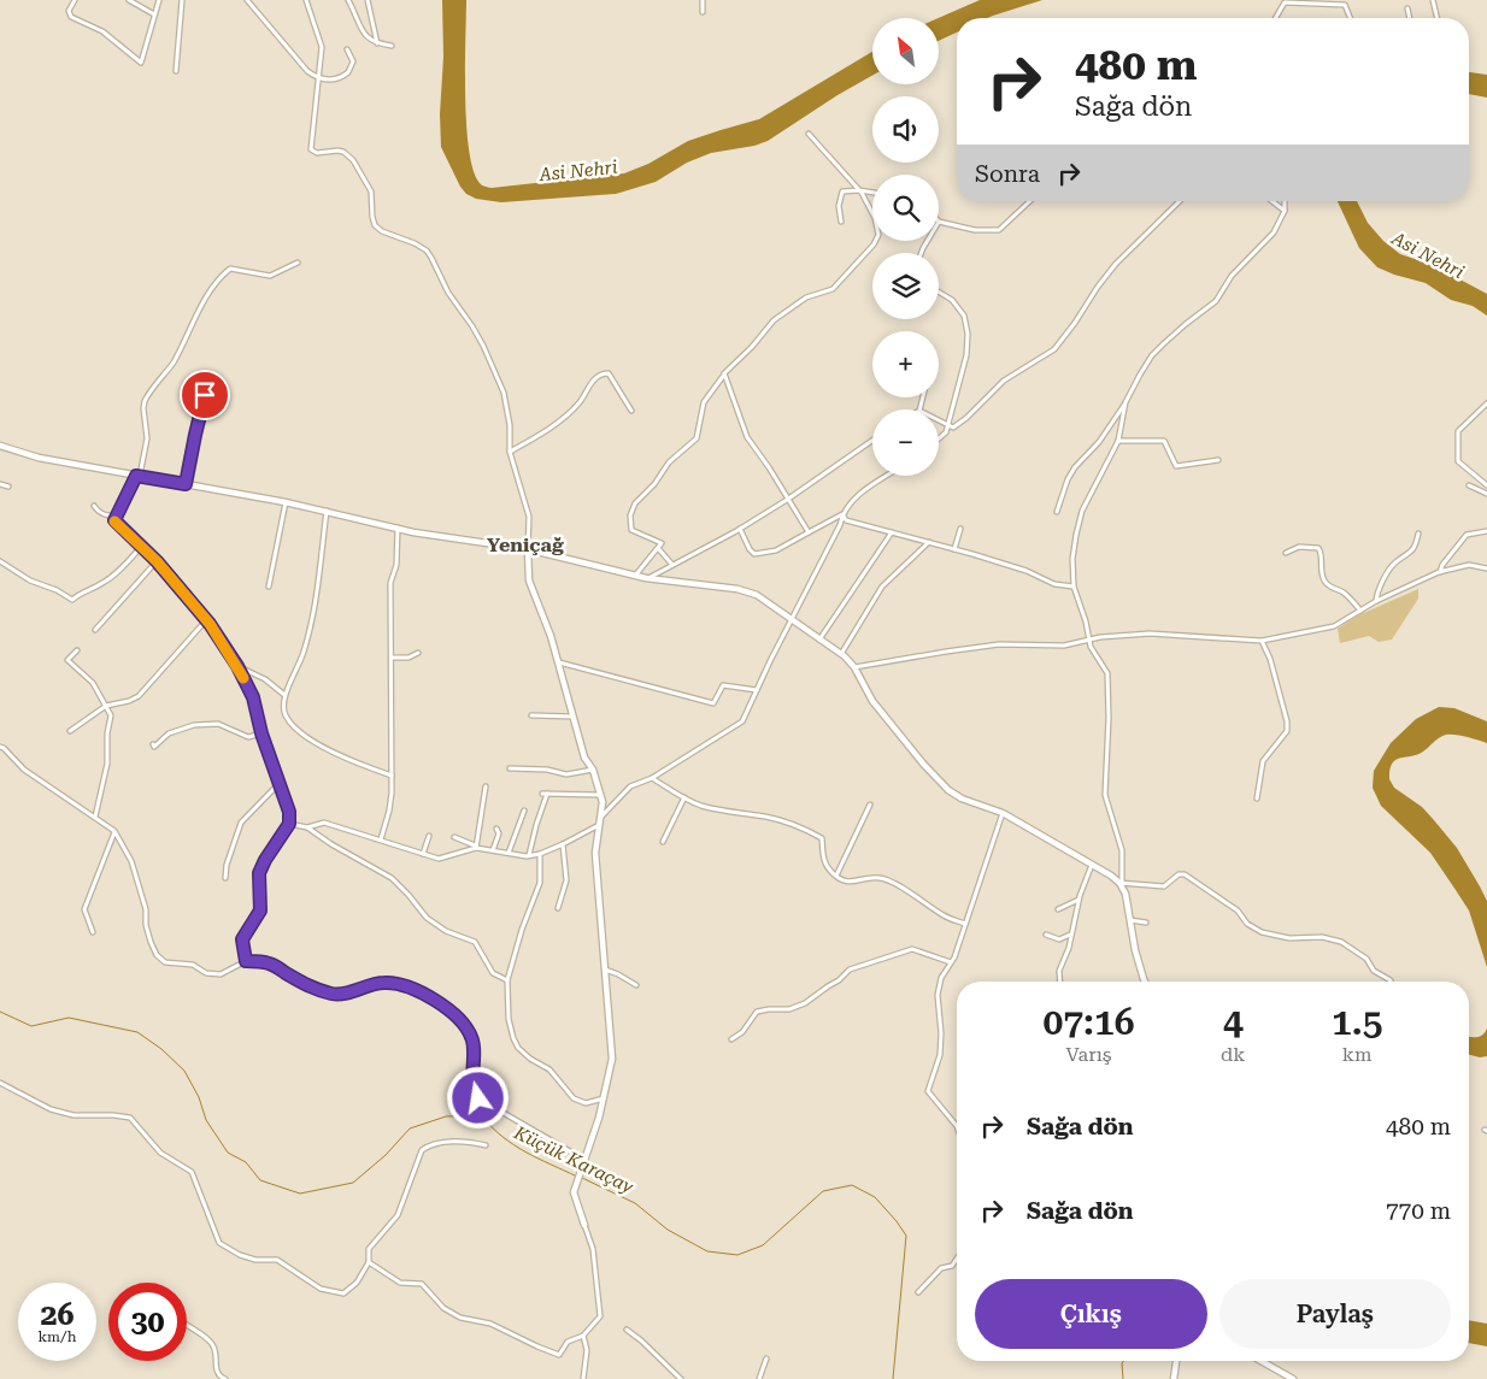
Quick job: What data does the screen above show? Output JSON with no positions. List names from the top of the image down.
{
  "districts": ["Yeniçağ"],
  "water": ["Asi Nehri", "Küçük Karaçay"],
  "north": "top left",
  "page": {
    "map_buttons": ["+", "−"],
    "turn": ["480 m", "Sağa dön"],
    "then": "Sonra",
    "eta": [
      "07:16",
      "Varış",
      "4",
      "dk",
      "1.5",
      "km"
    ],
    "list": [
      {
        "name": "Sağa dön",
        "value": "480 m"
      },
      {
        "name": "Sağa dön",
        "value": "770 m"
      }
    ],
    "buttons": ["Çıkış", "Paylaş"],
    "speed": "26 km/h",
    "limit": "30"
  }
}
